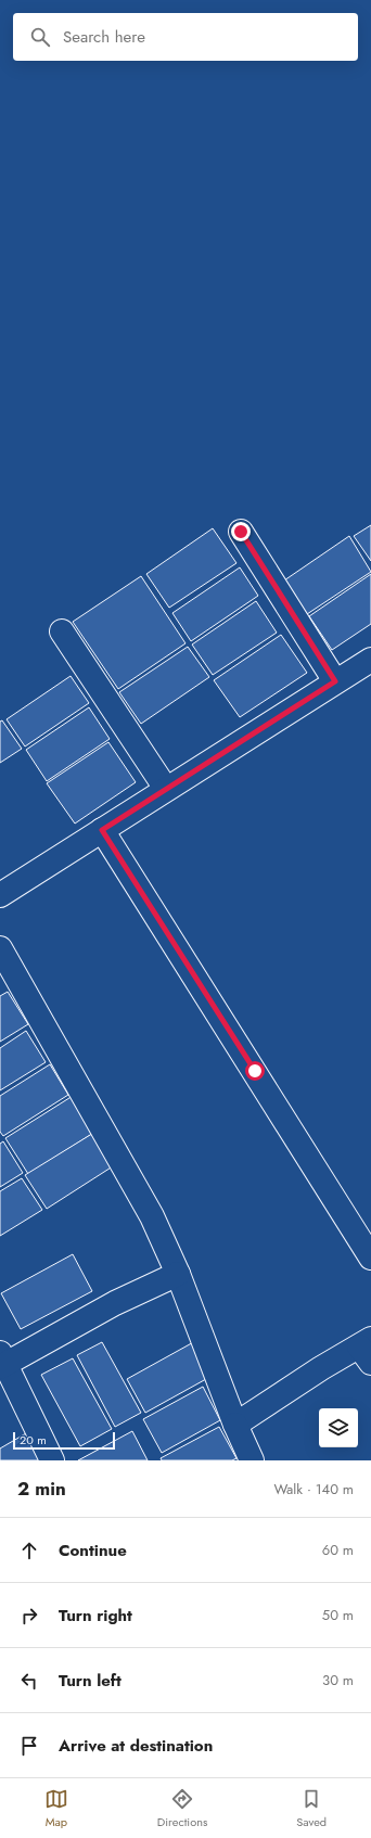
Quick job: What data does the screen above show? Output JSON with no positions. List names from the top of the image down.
{
  "scale_bar": "20 m",
  "page": {
    "search": "Search here",
    "scale": "20 m",
    "heading": ["2 min", "Walk · 140 m"],
    "list": [
      ["Continue", "60 m"],
      ["Turn right", "50 m"],
      ["Turn left", "30 m"],
      "Arrive at destination"
    ],
    "nav": ["Map", "Directions", "Saved"]
  }
}
